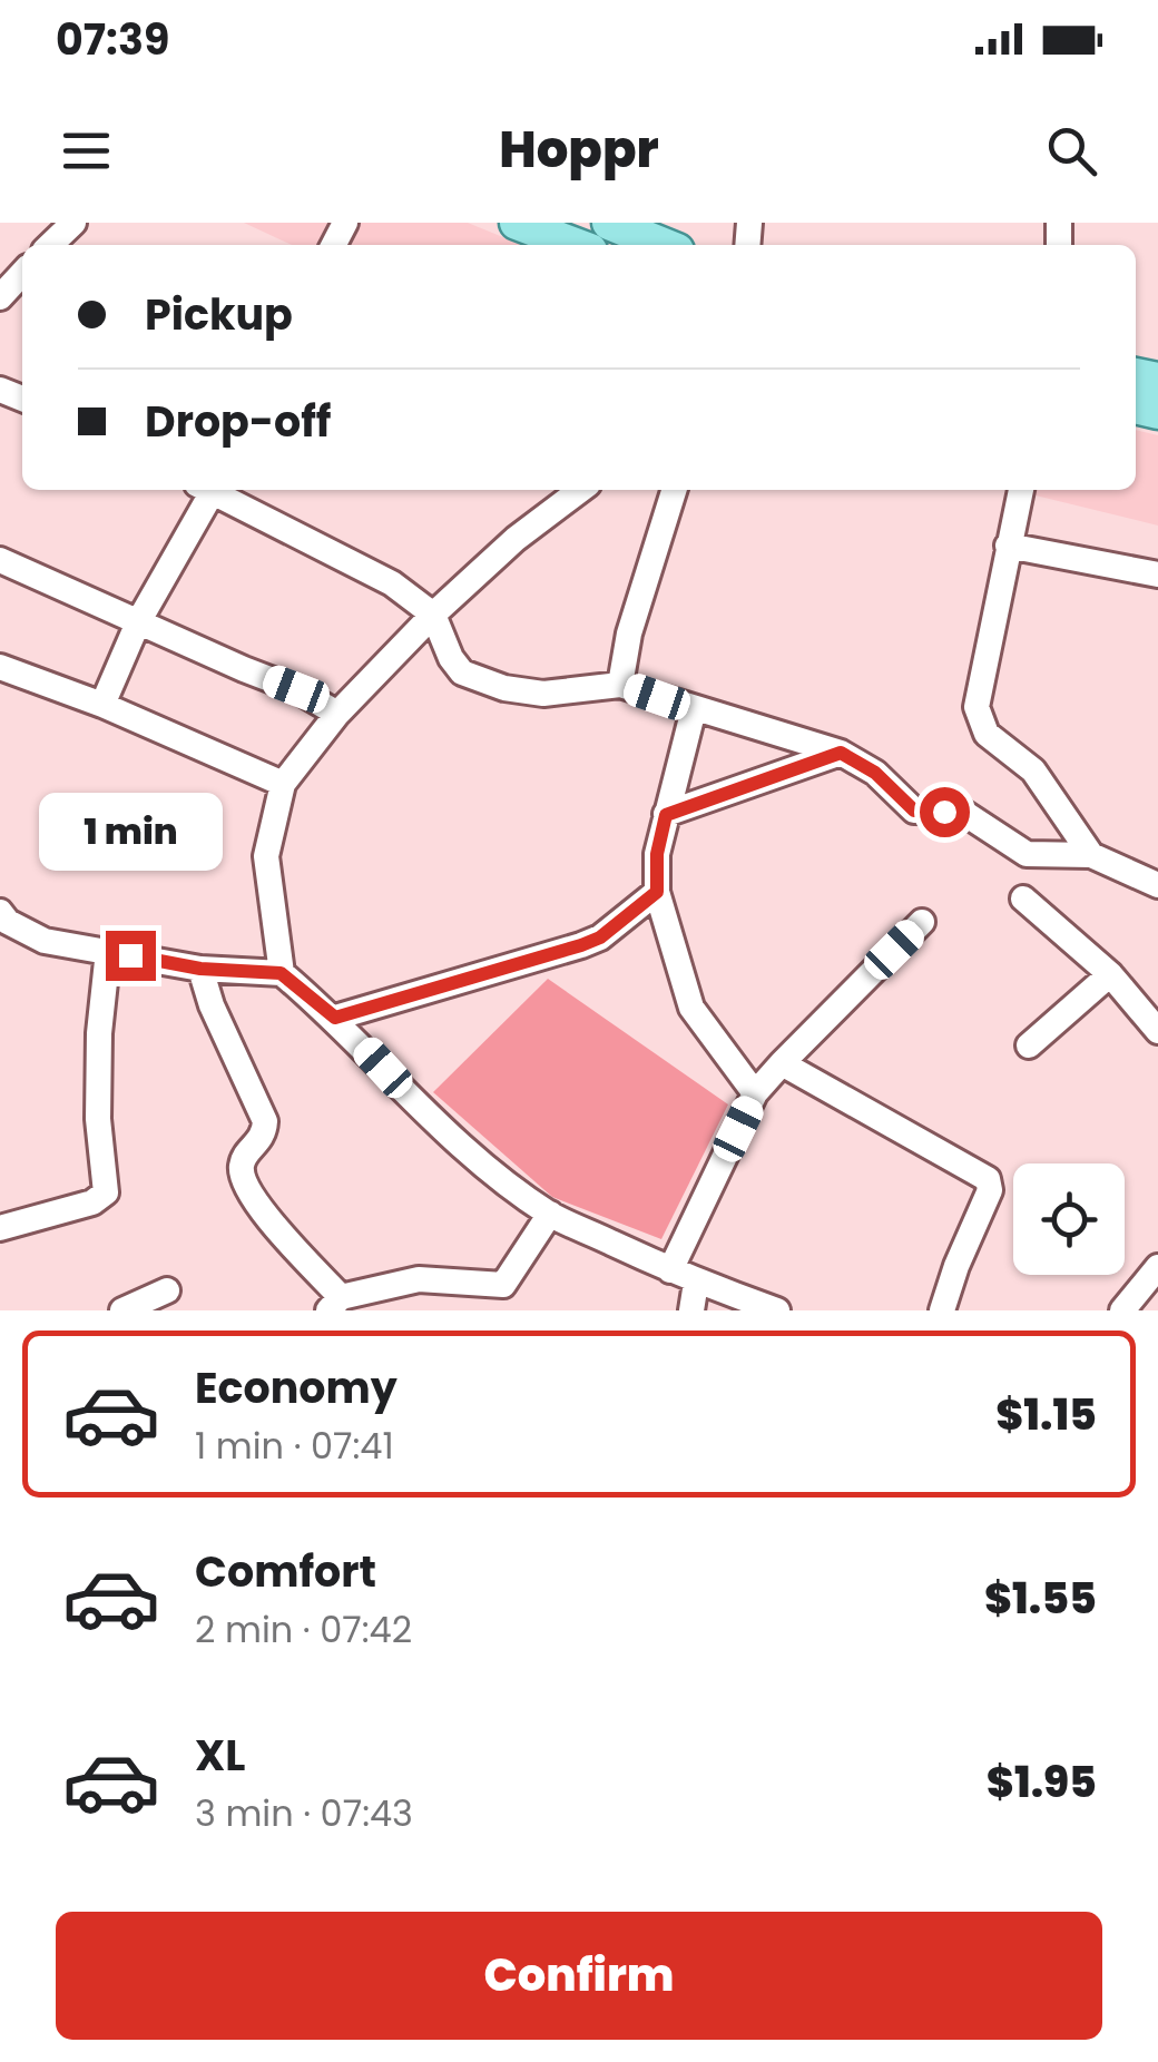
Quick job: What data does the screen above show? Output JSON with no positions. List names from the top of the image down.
{
  "page": {
    "status": "07:39",
    "header": "Hoppr",
    "banner": ["Pickup", "Drop-off"],
    "bubble": "1 min",
    "list": [
      {
        "name": "Economy",
        "note": "1 min · 07:41",
        "value": "$1.15"
      },
      {
        "name": "Comfort",
        "note": "2 min · 07:42",
        "value": "$1.55"
      },
      {
        "name": "XL",
        "note": "3 min · 07:43",
        "value": "$1.95"
      }
    ],
    "buttons": "Confirm"
  }
}
